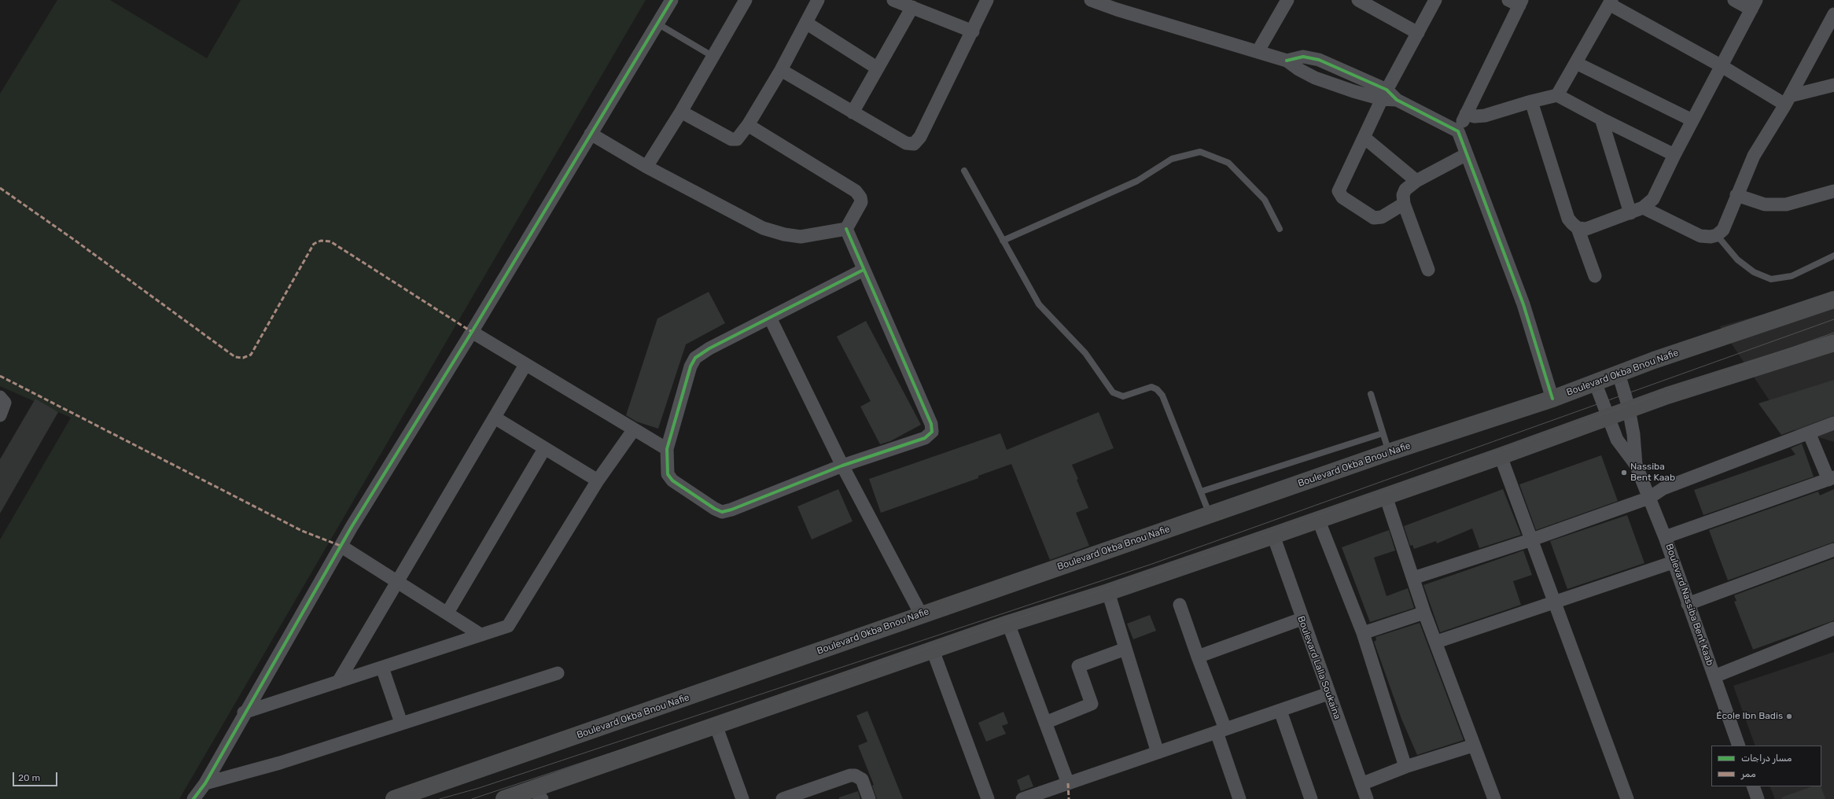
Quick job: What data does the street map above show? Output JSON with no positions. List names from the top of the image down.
{
  "streets": {
    "main road": ["Boulevard Okba Bnou Nafie"],
    "street": ["Boulevard Nassiba Bent Kaab", "Boulevard Lalla Soukaina"]
  },
  "crossings": [
    ["Boulevard Okba Bnou Nafie", "Boulevard Nassiba Bent Kaab"]
  ],
  "places": ["Nassiba Bent Kaab", "École Ibn Badis"],
  "legend": ["مسار دراجات", "ممر"],
  "scale_bar": "20 m"
}
